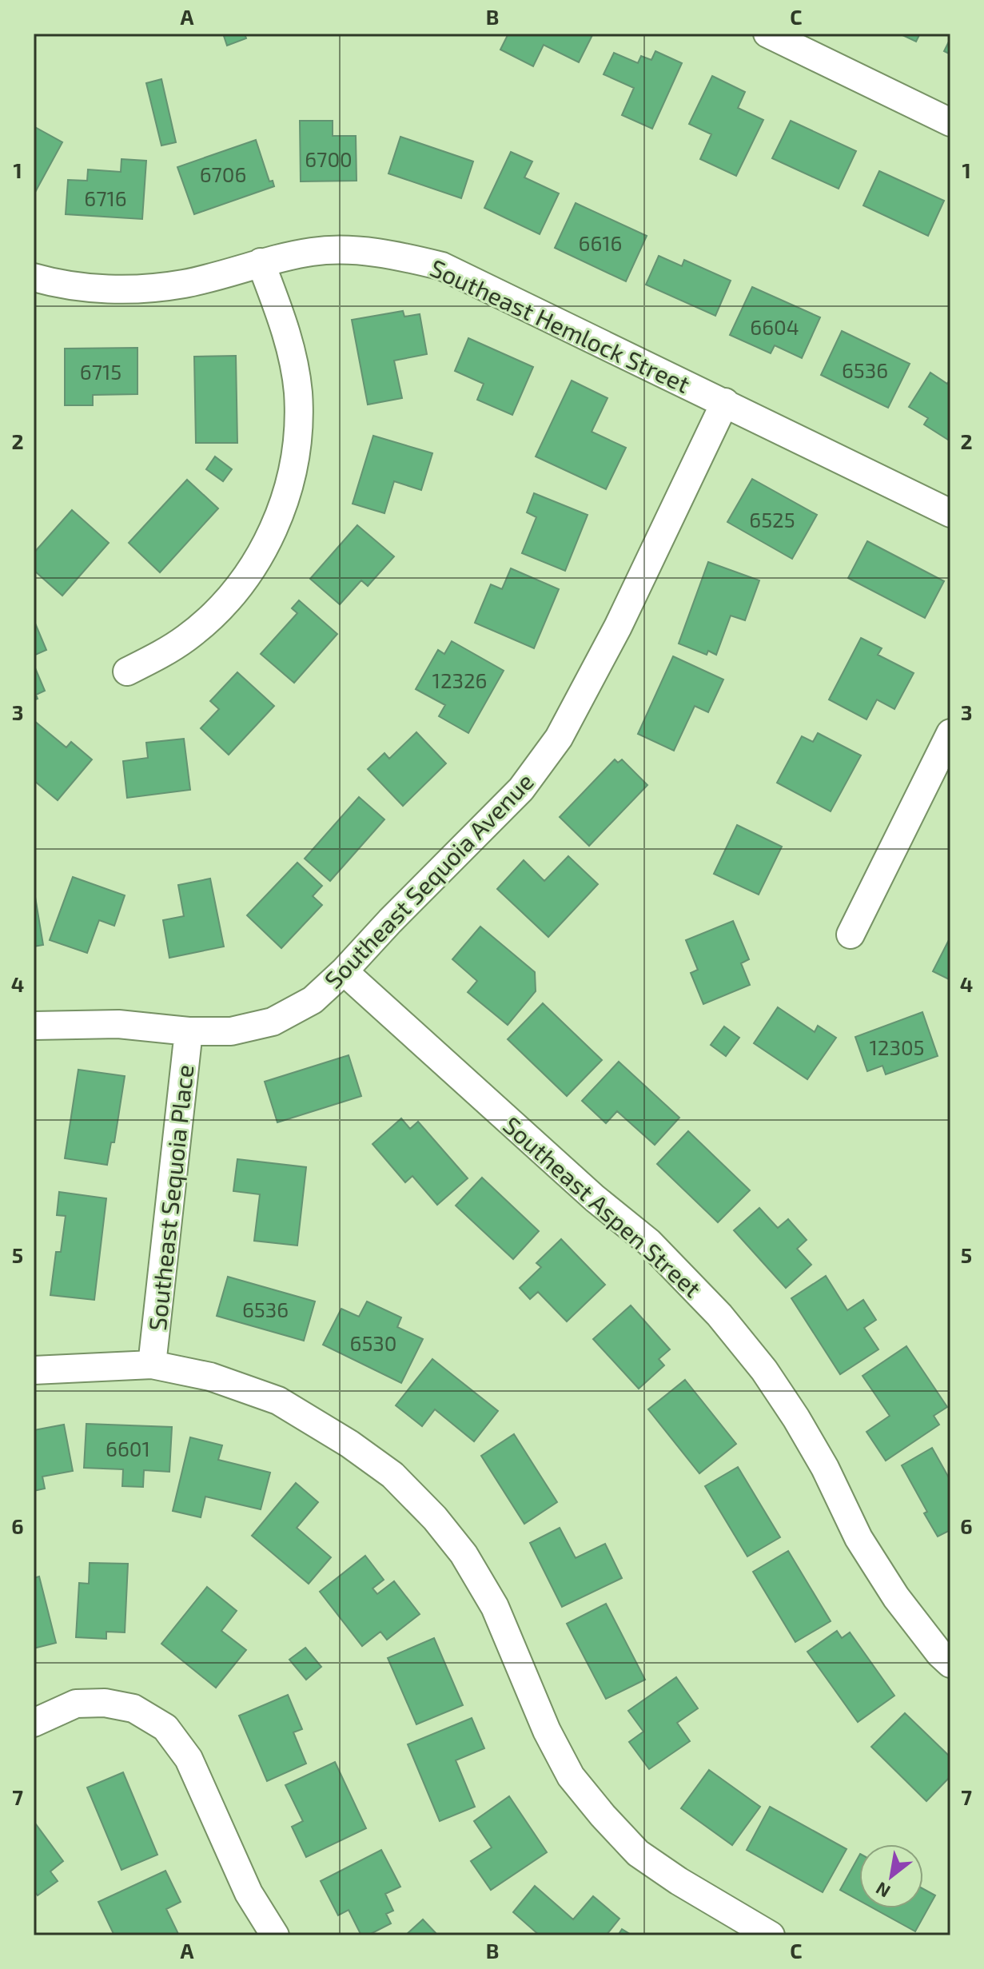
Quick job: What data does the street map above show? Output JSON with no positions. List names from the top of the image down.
{
  "streets": {
    "street": [
      "Southeast Hemlock Street",
      "Southeast Sequoia Avenue",
      "Southeast Sequoia Place",
      "Southeast Aspen Street"
    ]
  },
  "crossings": [
    ["Southeast Hemlock Street", "Southeast Sequoia Avenue"],
    ["Southeast Sequoia Avenue", "Southeast Sequoia Place"],
    ["Southeast Sequoia Avenue", "Southeast Aspen Street"]
  ],
  "house_numbers": [
    "6700",
    "6706",
    "6716",
    "6616",
    "6604",
    "6536",
    "6715",
    "6525",
    "12326",
    "12305",
    "6536",
    "6530",
    "6601"
  ],
  "north": "bottom left",
  "grid": {
    "columns": ["A", "B", "C"],
    "rows": [
      "1",
      "2",
      "3",
      "4",
      "5",
      "6",
      "7"
    ]
  }
}
